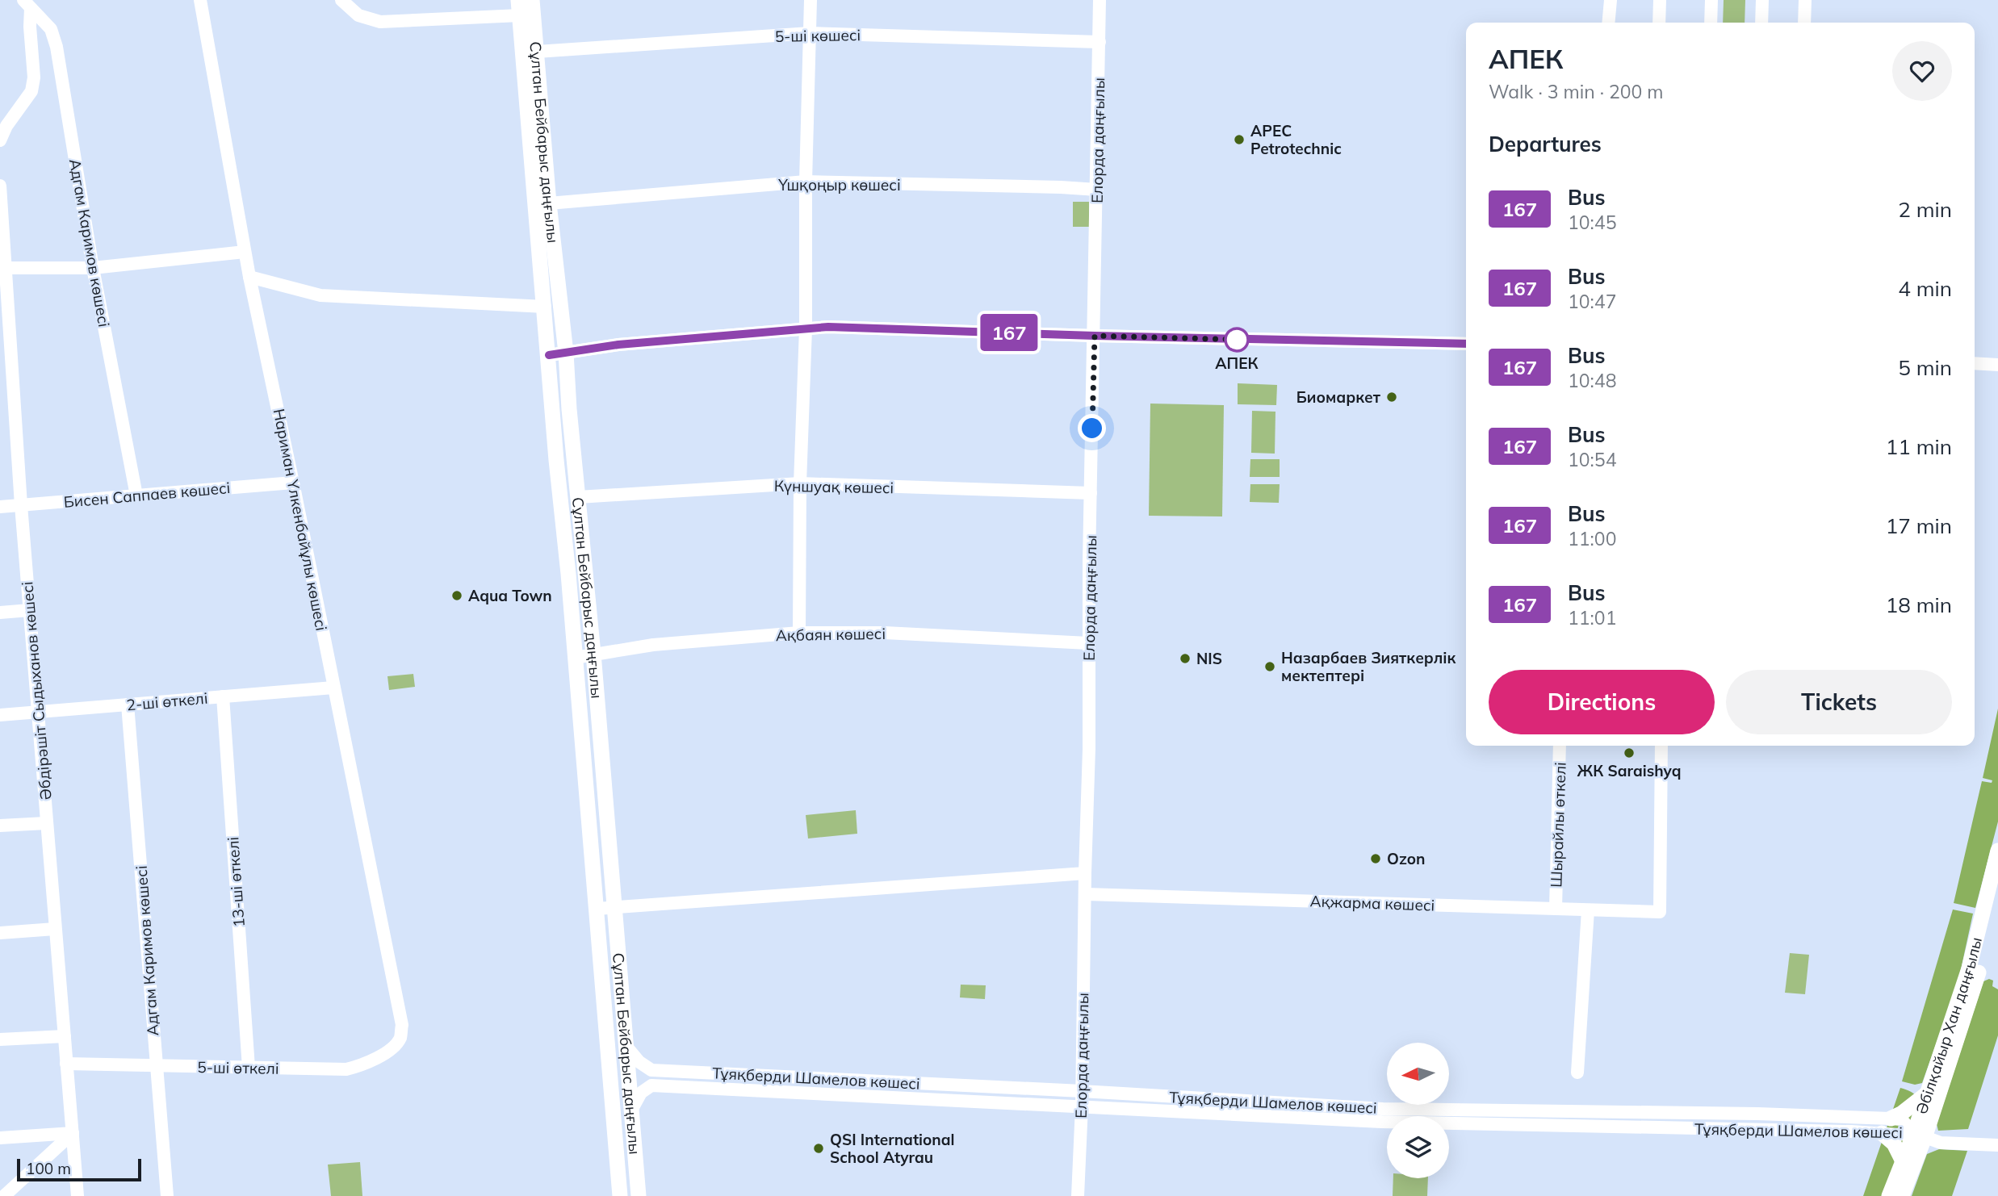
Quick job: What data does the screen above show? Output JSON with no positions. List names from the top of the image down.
{
  "streets": {
    "main road": ["Сұлтан Бейбарыс даңғылы", "Әбілқайыр Хан даңғылы"],
    "street": [
      "5-ші көшесі",
      "Елорда даңғылы",
      "Үшқоңыр көшесі",
      "Адгам Каримов көшесі",
      "Күншуақ көшесі",
      "Бисен Саппаев көшесі",
      "Нариман Үлкенбайұлы көшесі",
      "Ақбаян көшесі",
      "Әбдірәшіт Сыдыханов көшесі",
      "2-ші өткелі",
      "Шырайлы өткелі",
      "13-ші өткелі",
      "Ақжарма көшесі",
      "5-ші өткелі",
      "Тұяқберди Шамелов көшесі"
    ]
  },
  "crossings": [
    ["5-ші көшесі", "Елорда даңғылы"],
    ["5-ші көшесі", "Сұлтан Бейбарыс даңғылы"],
    ["Елорда даңғылы", "Үшқоңыр көшесі"],
    ["Елорда даңғылы", "Күншуақ көшесі"],
    ["Елорда даңғылы", "Ақбаян көшесі"],
    ["Елорда даңғылы", "Ақжарма көшесі"],
    ["Елорда даңғылы", "Тұяқберди Шамелов көшесі"],
    ["Сұлтан Бейбарыс даңғылы", "Үшқоңыр көшесі"],
    ["Сұлтан Бейбарыс даңғылы", "Күншуақ көшесі"],
    ["Сұлтан Бейбарыс даңғылы", "Ақбаян көшесі"],
    ["Сұлтан Бейбарыс даңғылы", "Тұяқберди Шамелов көшесі"],
    ["Адгам Каримов көшесі", "Бисен Саппаев көшесі"],
    ["Адгам Каримов көшесі", "2-ші өткелі"],
    ["Адгам Каримов көшесі", "5-ші өткелі"],
    ["Бисен Саппаев көшесі", "Нариман Үлкенбайұлы көшесі"],
    ["Бисен Саппаев көшесі", "Әбдірәшіт Сыдыханов көшесі"],
    ["Нариман Үлкенбайұлы көшесі", "2-ші өткелі"],
    ["Нариман Үлкенбайұлы көшесі", "5-ші өткелі"],
    ["Әбдірәшіт Сыдыханов көшесі", "2-ші өткелі"],
    ["Әбдірәшіт Сыдыханов көшесі", "5-ші өткелі"],
    ["2-ші өткелі", "13-ші өткелі"],
    ["Шырайлы өткелі", "Ақжарма көшесі"],
    ["13-ші өткелі", "5-ші өткелі"],
    ["Әбілқайыр Хан даңғылы", "Тұяқберди Шамелов көшесі"]
  ],
  "places": [
    "APEC Petrotechnic",
    "АПЕК",
    "Биомаркет",
    "Aqua Town",
    "NIS",
    "Назарбаев Зияткерлік мектептері",
    "ЖК Saraishyq",
    "Ozon",
    "QSI International School Atyrau"
  ],
  "lines": ["bus line 167"],
  "scale_bar": "100 m",
  "north": "left",
  "page": {
    "on_map": "167",
    "heading": [
      ["АПЕК", "Walk · 3 min · 200 m"],
      "Departures"
    ],
    "list": [
      {
        "mark": "167",
        "name": "Bus",
        "note": "10:45",
        "value": "2 min"
      },
      {
        "mark": "167",
        "name": "Bus",
        "note": "10:47",
        "value": "4 min"
      },
      {
        "mark": "167",
        "name": "Bus",
        "note": "10:48",
        "value": "5 min"
      },
      {
        "mark": "167",
        "name": "Bus",
        "note": "10:54",
        "value": "11 min"
      },
      {
        "mark": "167",
        "name": "Bus",
        "note": "11:00",
        "value": "17 min"
      },
      {
        "mark": "167",
        "name": "Bus",
        "note": "11:01",
        "value": "18 min"
      }
    ],
    "buttons": ["Directions", "Tickets"],
    "scale": "100 m"
  }
}
